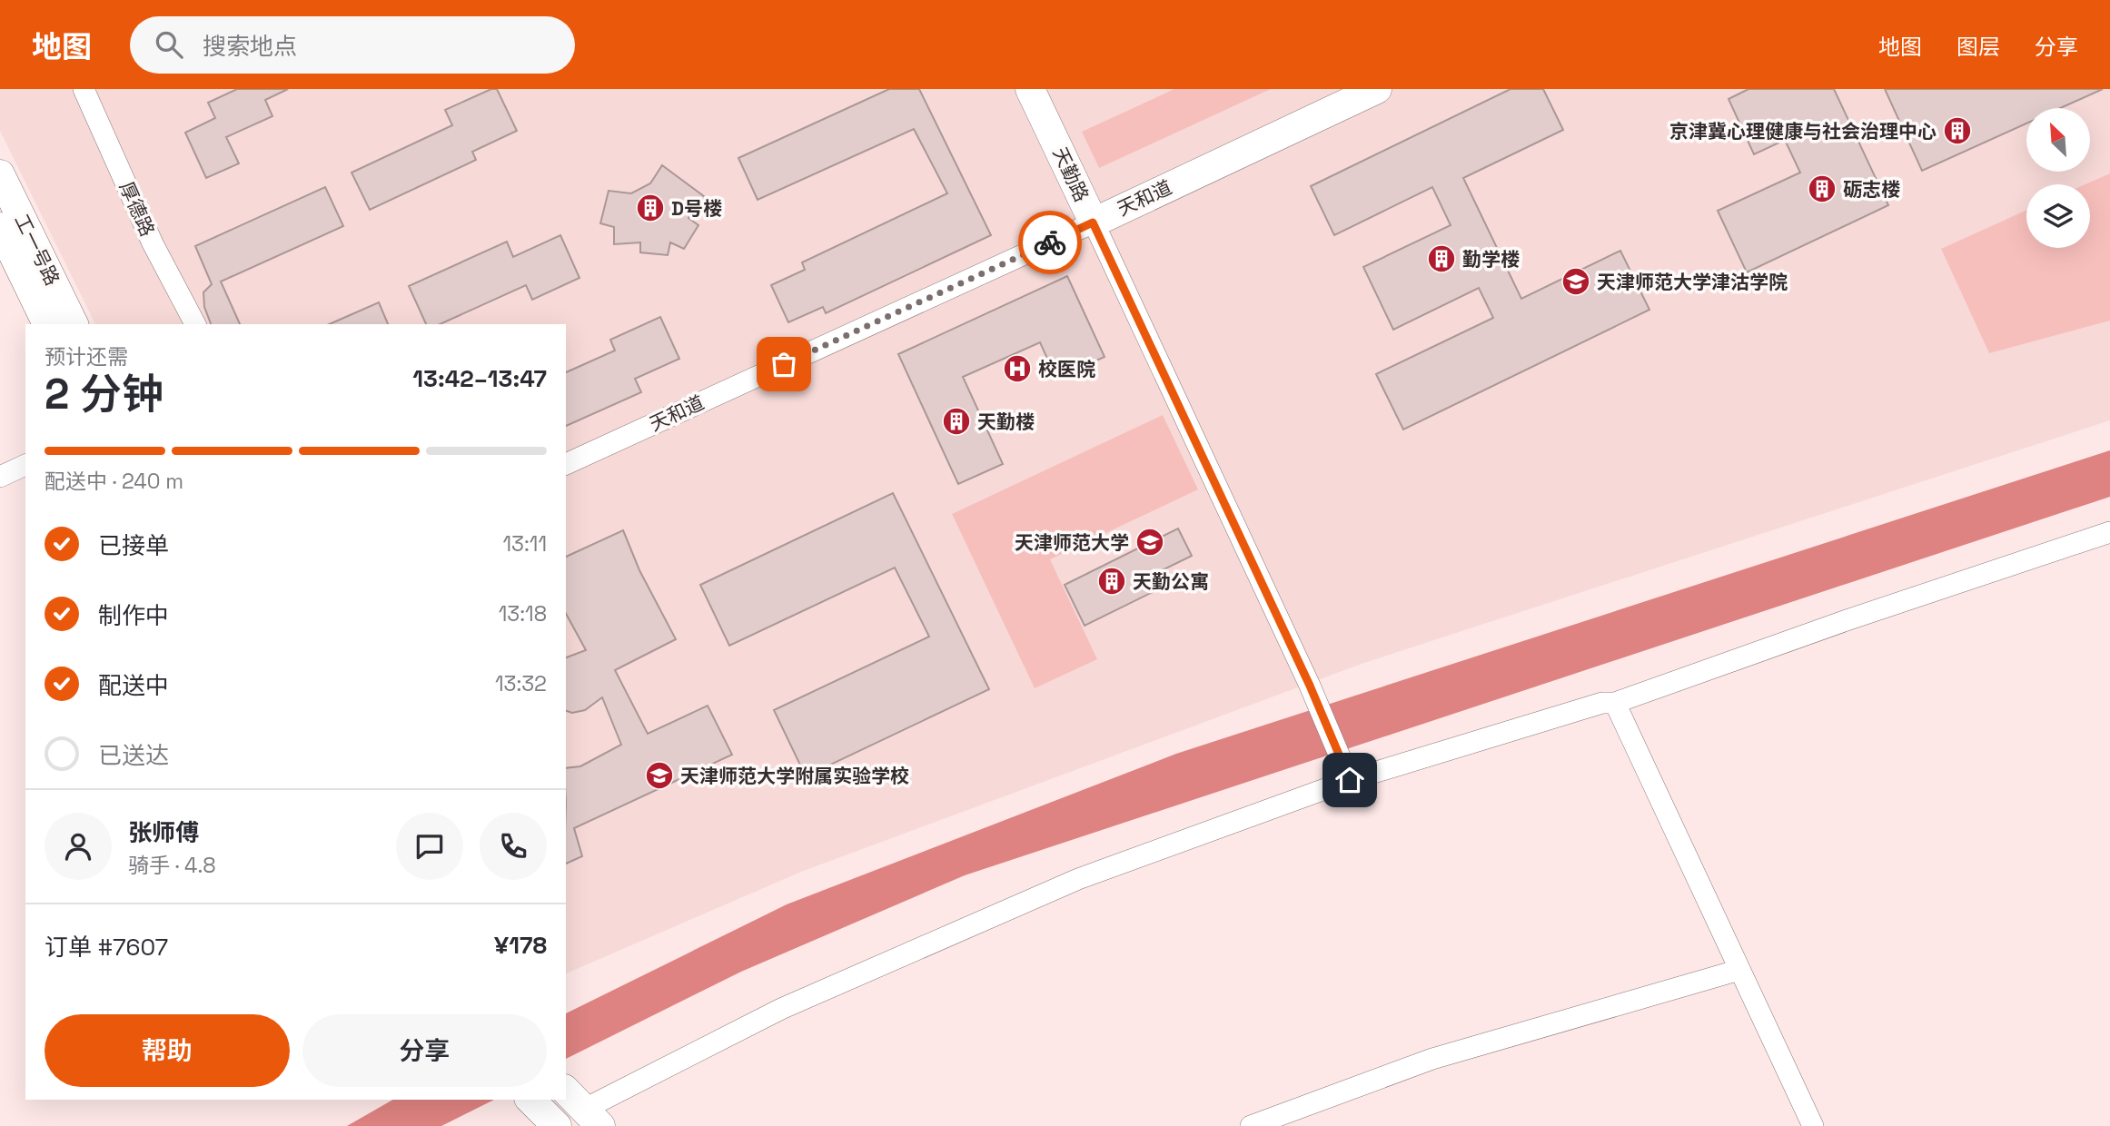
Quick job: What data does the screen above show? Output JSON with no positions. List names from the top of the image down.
{
  "streets": {
    "street": [
      "天勤路",
      "天和道",
      "厚德路",
      "工一号路"
    ]
  },
  "crossings": [
    ["天勤路", "天和道"]
  ],
  "places": {
    "building": [
      "京津冀心理健康与社会治理中心",
      "砺志楼",
      "D号楼",
      "勤学楼",
      "天勤楼",
      "天勤公寓"
    ],
    "school or university": ["天津师范大学津沽学院", "天津师范大学", "天津师范大学附属实验学校"],
    "hospital": ["校医院"]
  },
  "north": "top left",
  "page": {
    "header": "地图",
    "search": "搜索地点",
    "nav": ["地图", "图层", "分享"],
    "heading": ["2 分钟", "预计还需", "13:42–13:47"],
    "panel": [
      "张师傅",
      "骑手 · 4.8",
      "订单 #7607",
      "¥178"
    ],
    "bar": "配送中 · 240 m",
    "list": [
      ["已接单", "13:11"],
      ["制作中", "13:18"],
      ["配送中", "13:32"],
      "已送达"
    ],
    "buttons": ["帮助", "分享"]
  }
}
